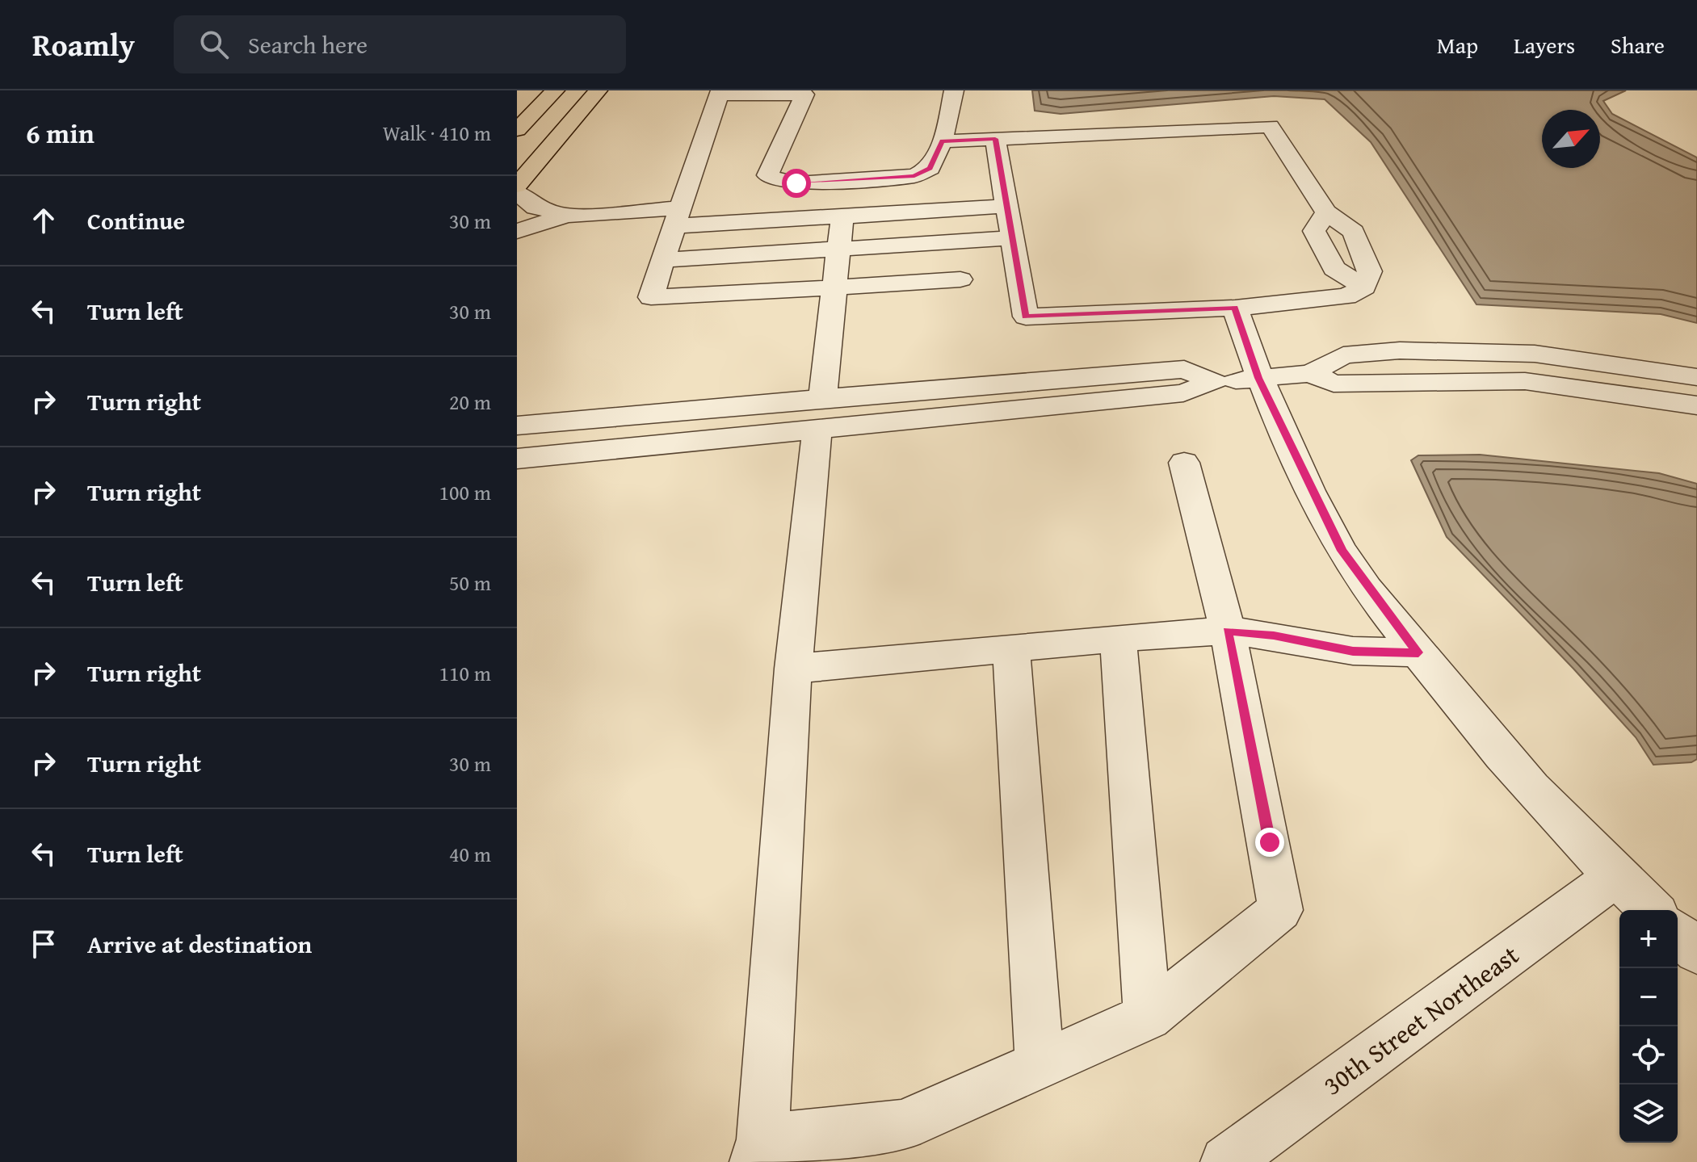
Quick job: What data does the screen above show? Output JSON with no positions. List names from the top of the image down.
{
  "streets": {
    "street": ["30th Street Northeast"]
  },
  "north": "top right",
  "page": {
    "header": "Roamly",
    "search": "Search here",
    "nav": ["Map", "Layers", "Share"],
    "heading": ["6 min", "Walk · 410 m"],
    "list": [
      ["Continue", "30 m"],
      ["Turn left", "30 m"],
      ["Turn right", "20 m"],
      ["Turn right", "100 m"],
      ["Turn left", "50 m"],
      ["Turn right", "110 m"],
      ["Turn right", "30 m"],
      ["Turn left", "40 m"],
      "Arrive at destination"
    ],
    "map_buttons": ["+", "−"]
  }
}
